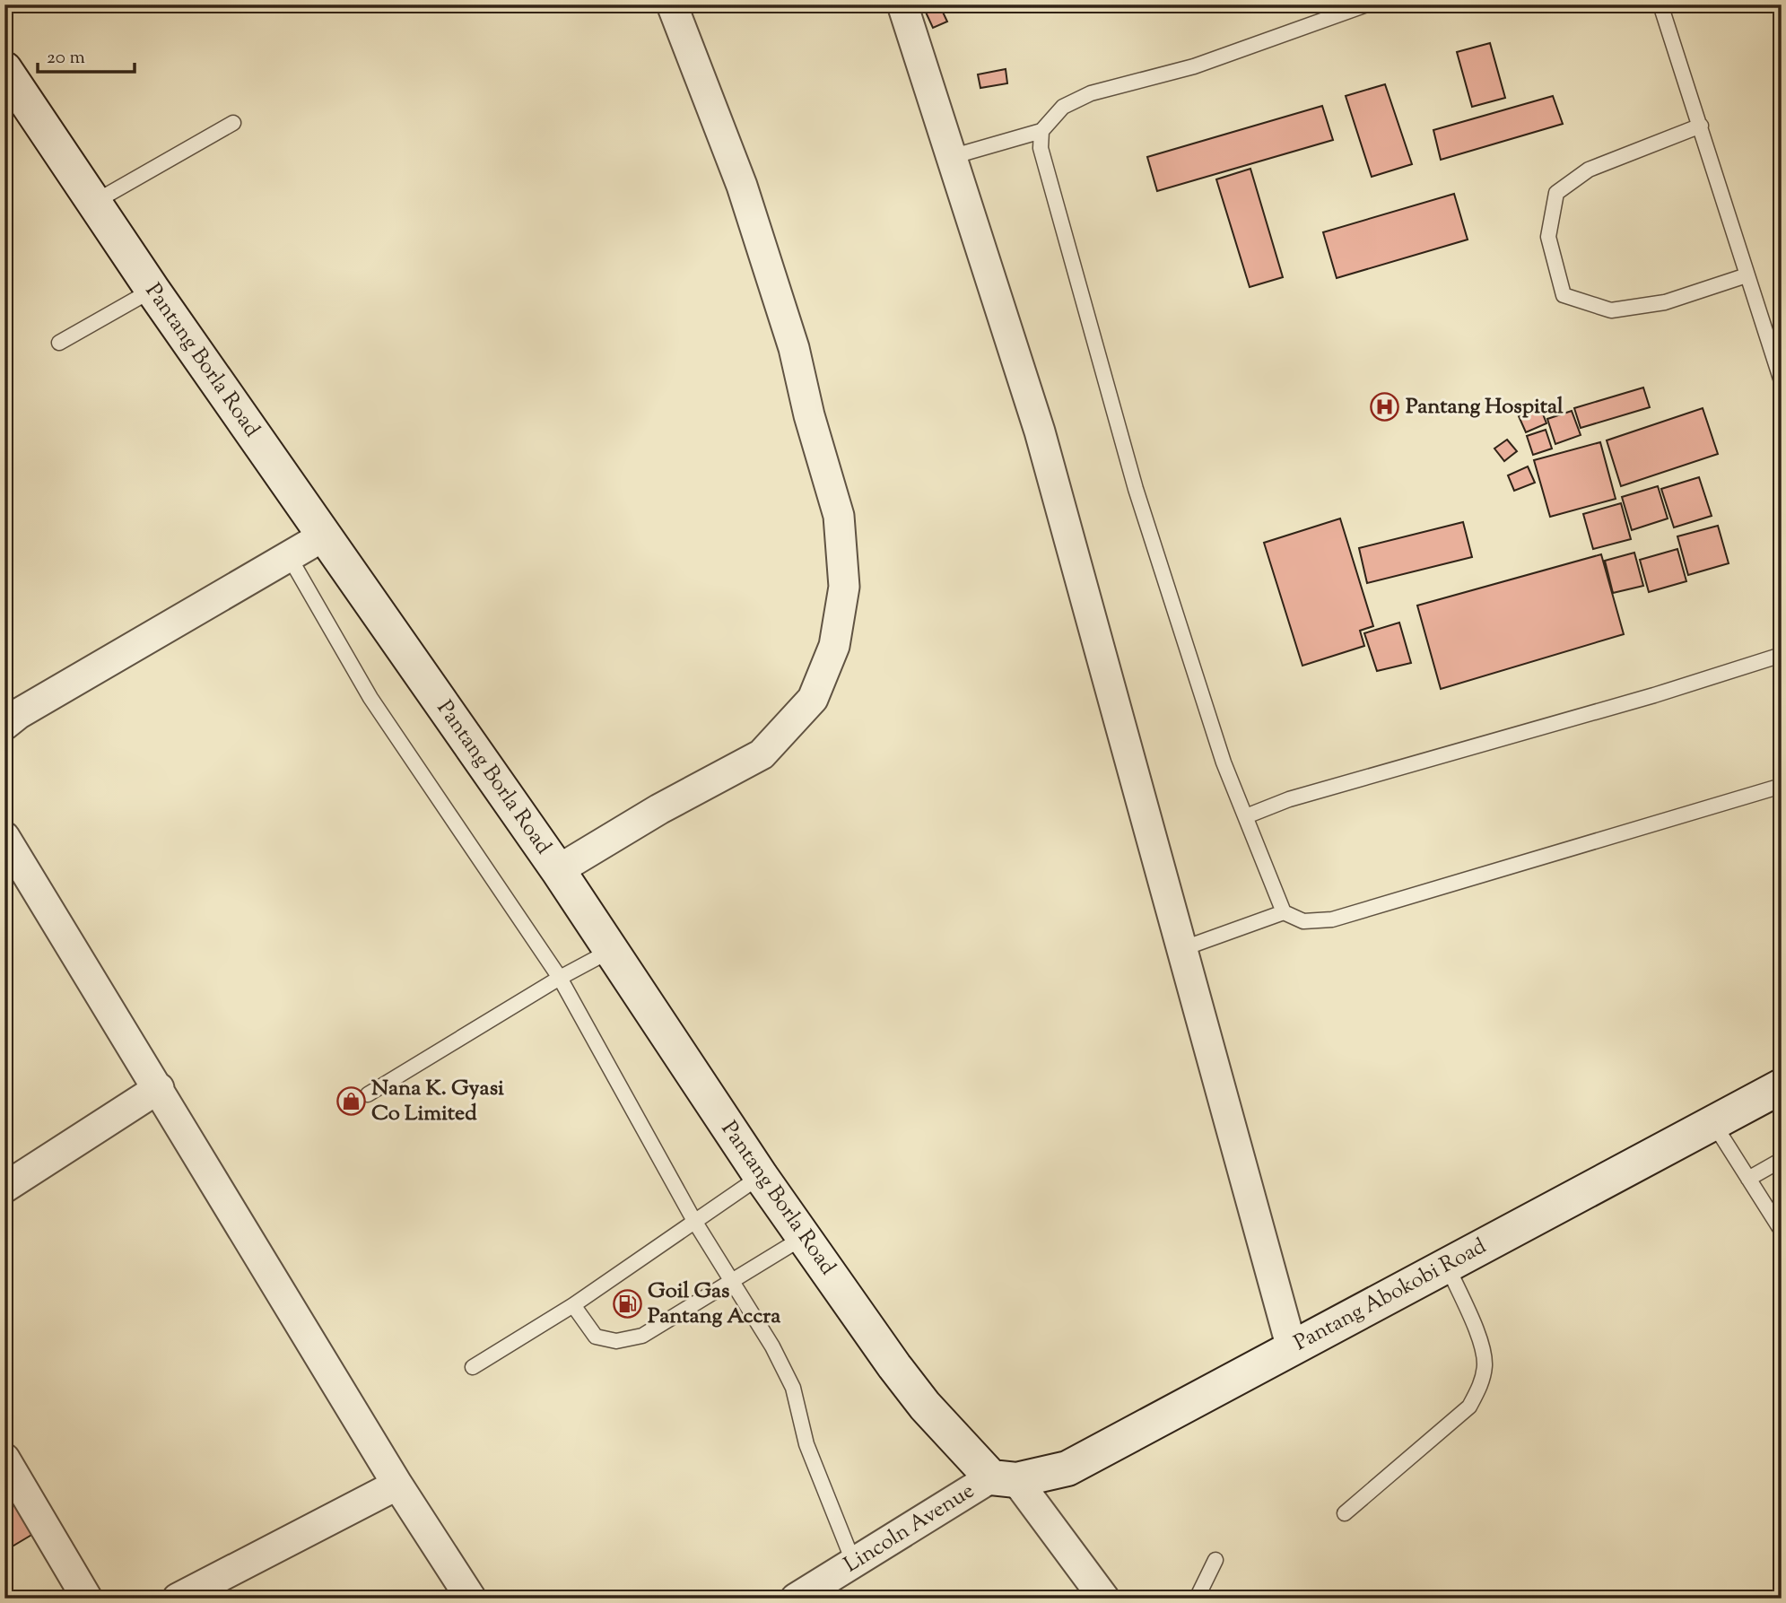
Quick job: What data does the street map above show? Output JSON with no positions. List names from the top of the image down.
{
  "streets": {
    "street": ["Pantang Borla Road", "Pantang Abokobi Road", "Lincoln Avenue"]
  },
  "crossings": [
    ["Pantang Borla Road", "Pantang Abokobi Road"],
    ["Pantang Borla Road", "Lincoln Avenue"],
    ["Pantang Abokobi Road", "Lincoln Avenue"]
  ],
  "places": {
    "hospital": ["Pantang Hospital"],
    "shop": ["Nana K. Gyasi Co Limited"],
    "fuel station": ["Goil Gas Pantang Accra"]
  },
  "scale_bar": "20 m"
}
